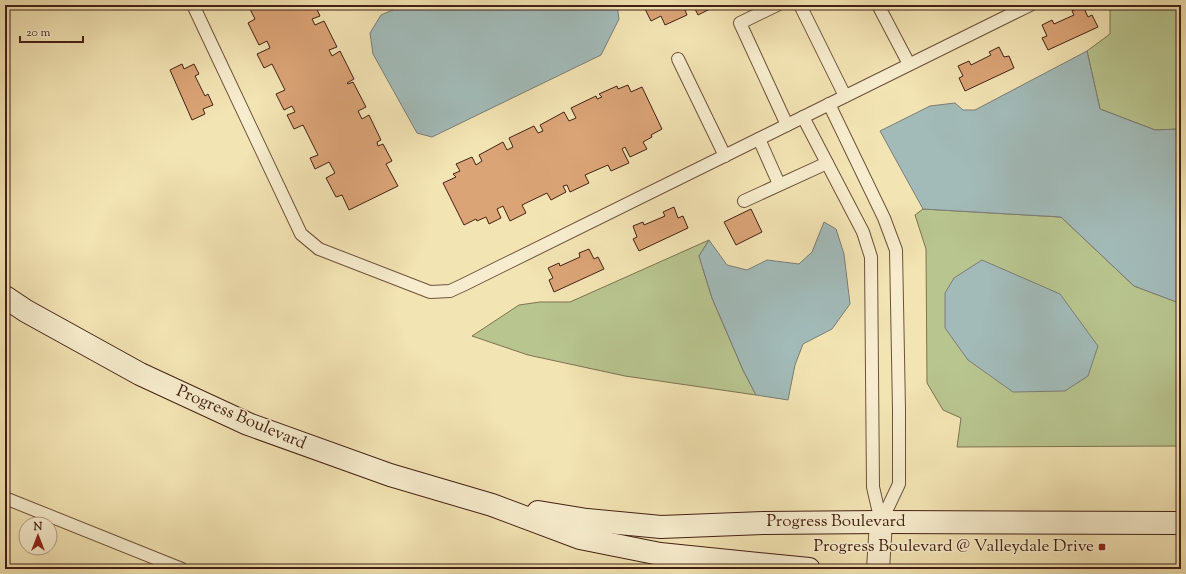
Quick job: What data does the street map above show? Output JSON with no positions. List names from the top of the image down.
{
  "streets": {
    "main road": ["Progress Boulevard"]
  },
  "places": {
    "transit": ["Progress Boulevard @ Valleydale Drive"]
  },
  "scale_bar": "20 m",
  "north": "top"
}
